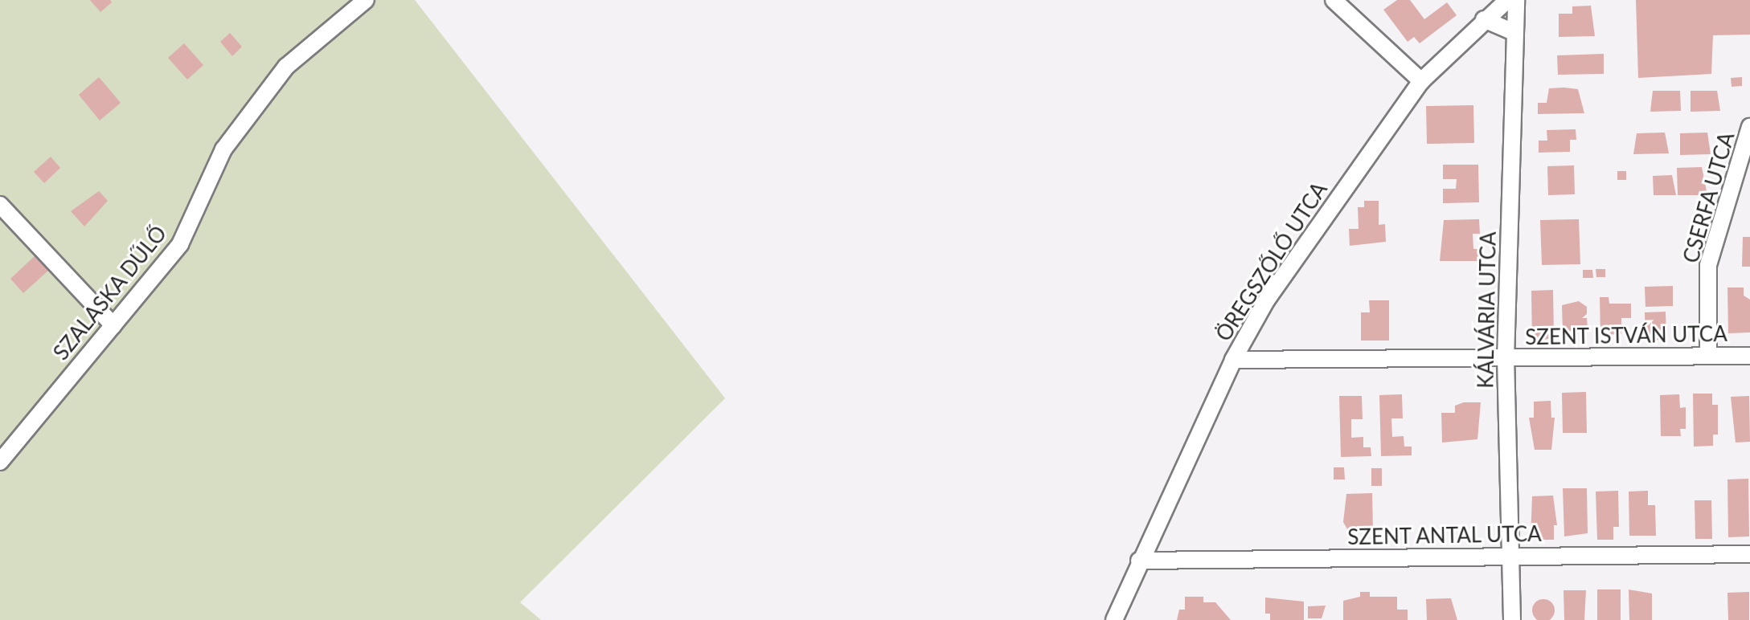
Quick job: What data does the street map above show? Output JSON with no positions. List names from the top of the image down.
{
  "streets": {
    "street": [
      "CSERFA UTCA",
      "ÖREGSZŐLŐ UTCA",
      "SZALASKA DŰLŐ",
      "KÁLVÁRIA UTCA",
      "SZENT ISTVÁN UTCA",
      "SZENT ANTAL UTCA"
    ]
  },
  "crossings": [
    ["CSERFA UTCA", "SZENT ISTVÁN UTCA"],
    ["ÖREGSZŐLŐ UTCA", "SZENT ISTVÁN UTCA"],
    ["ÖREGSZŐLŐ UTCA", "SZENT ANTAL UTCA"],
    ["KÁLVÁRIA UTCA", "SZENT ISTVÁN UTCA"],
    ["KÁLVÁRIA UTCA", "SZENT ANTAL UTCA"]
  ]
}
